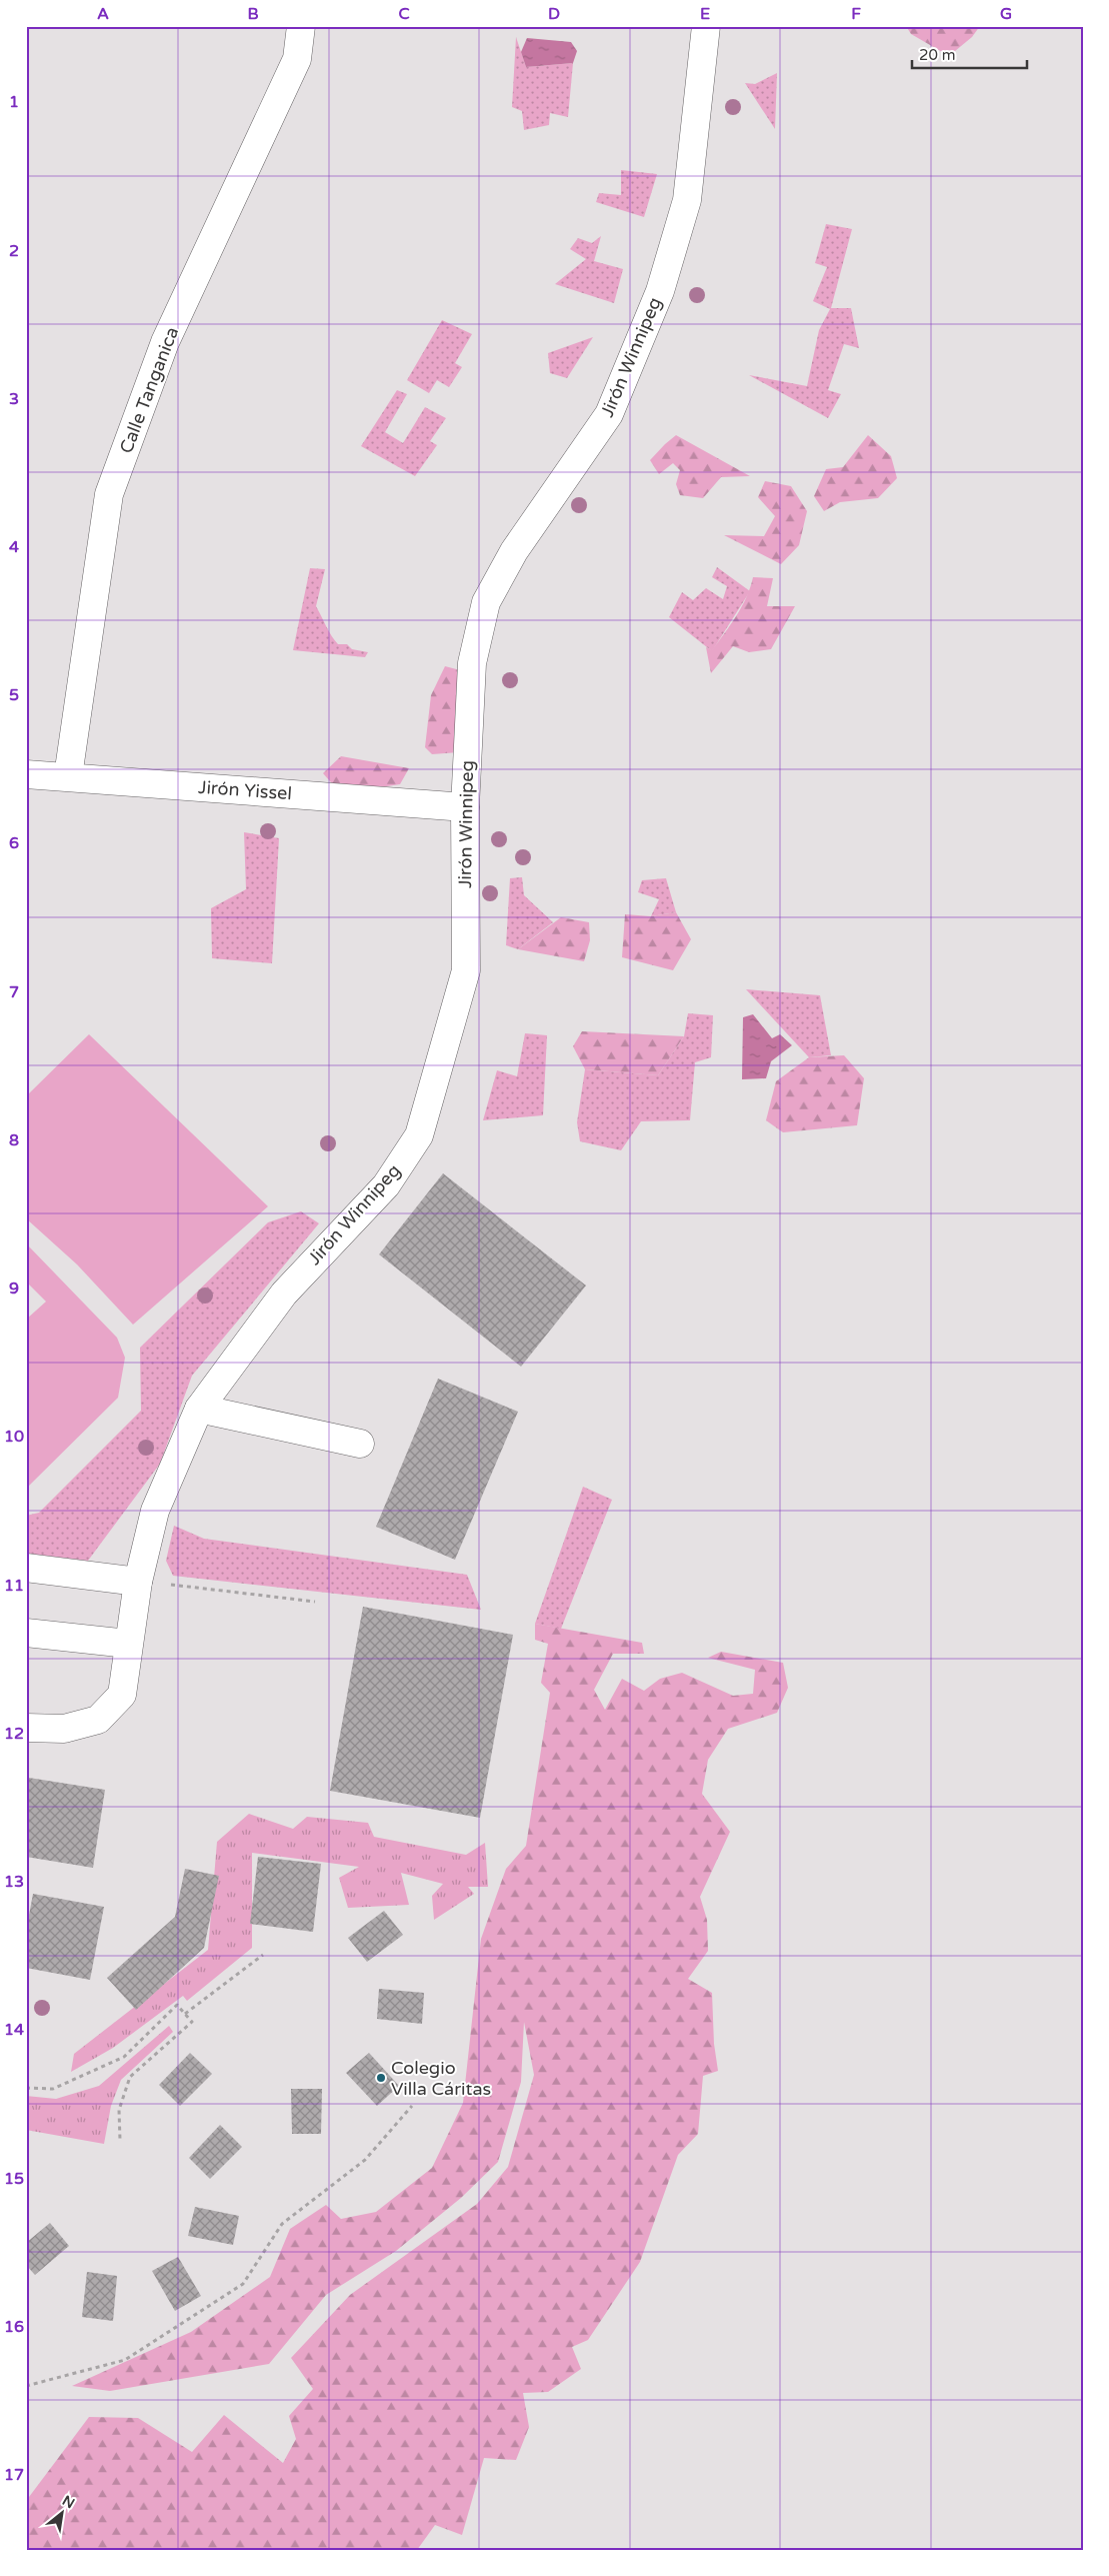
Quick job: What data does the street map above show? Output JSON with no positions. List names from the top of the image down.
{
  "streets": {
    "street": ["Jirón Winnipeg", "Calle Tanganica", "Jirón Yissel"]
  },
  "crossings": [
    ["Jirón Winnipeg", "Jirón Yissel"],
    ["Calle Tanganica", "Jirón Yissel"]
  ],
  "places": ["Colegio Villa Cáritas"],
  "scale_bar": "20 m",
  "north": "top right",
  "grid": {
    "columns": [
      "A",
      "B",
      "C",
      "D",
      "E",
      "F",
      "G"
    ],
    "rows": [
      "1",
      "2",
      "3",
      "4",
      "5",
      "6",
      "7",
      "8",
      "9",
      "10",
      "11",
      "12",
      "13",
      "14",
      "15",
      "16",
      "17"
    ]
  }
}
